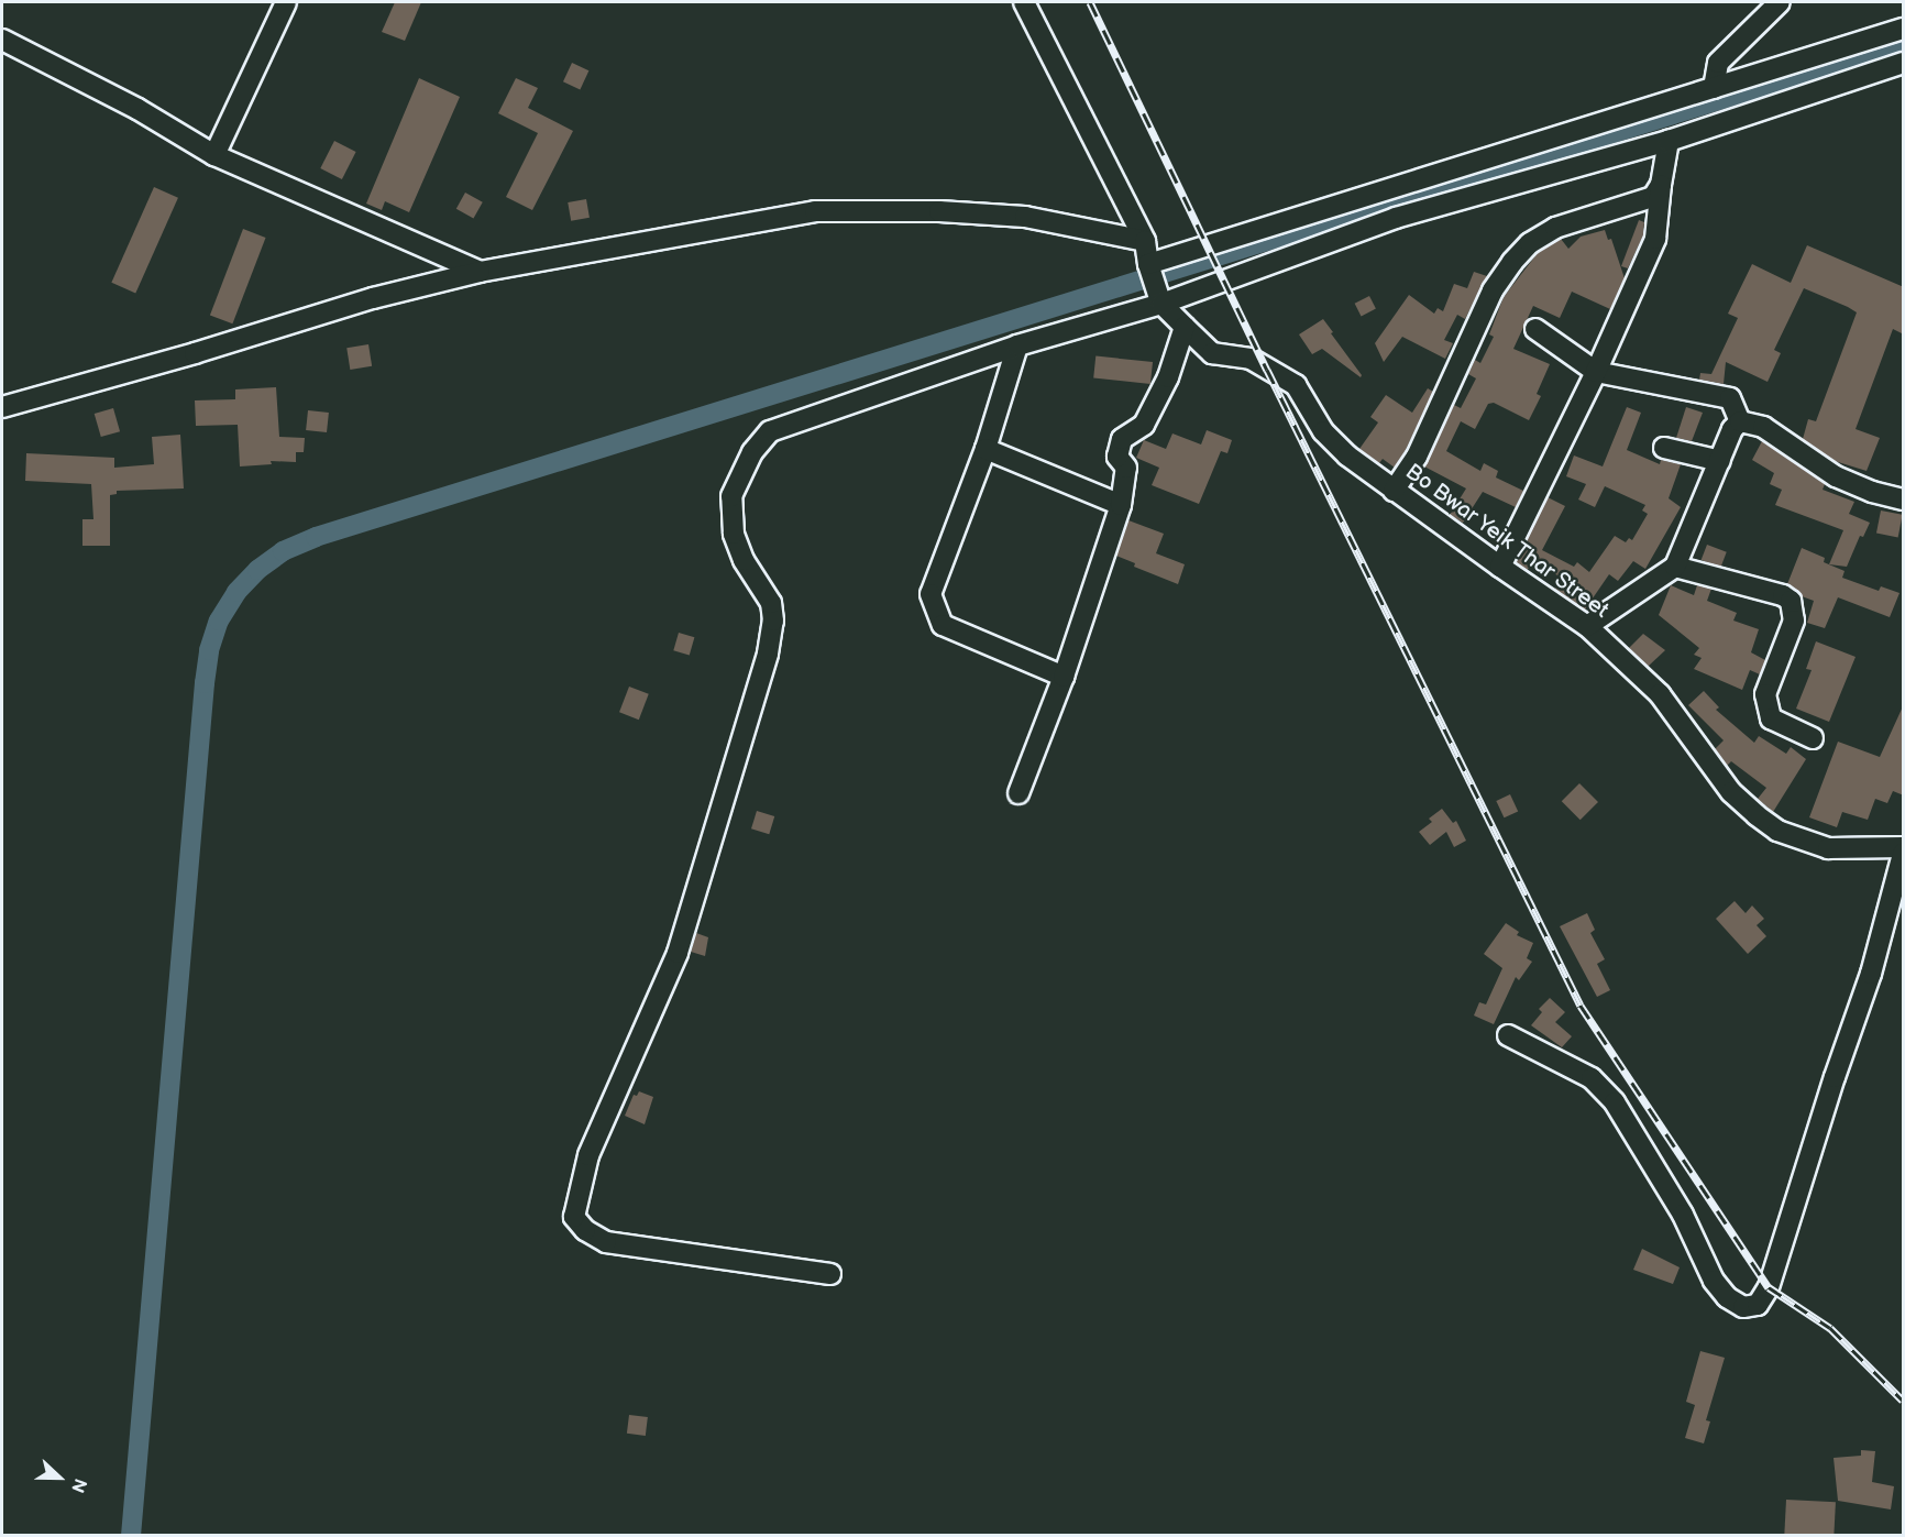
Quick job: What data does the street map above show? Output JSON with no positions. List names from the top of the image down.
{
  "streets": {
    "street": ["Bo Bwar Yeik Thar Street"]
  },
  "north": "right"
}
